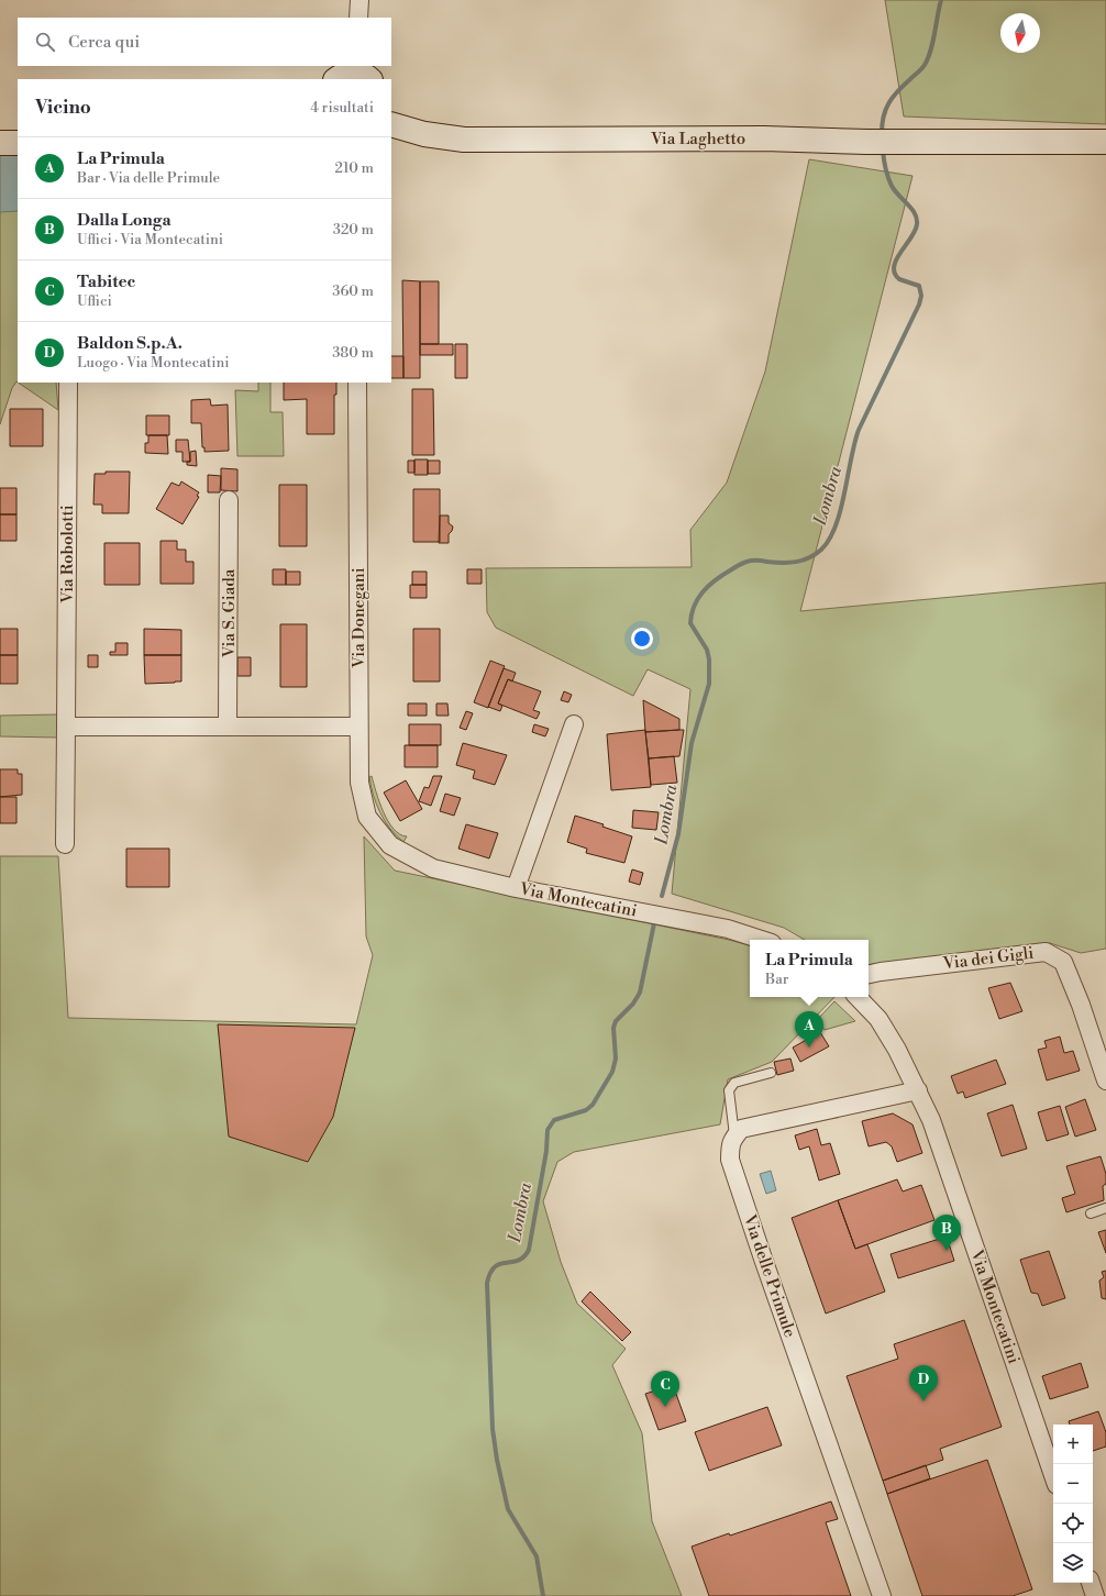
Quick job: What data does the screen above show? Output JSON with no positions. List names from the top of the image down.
{
  "streets": {
    "street": [
      "Via Laghetto",
      "Via Robolotti",
      "Via S. Giada",
      "Via Donegani",
      "Via Montecatini",
      "Via dei Gigli",
      "Via delle Primule"
    ]
  },
  "crossings": [
    ["Via Donegani", "Via Montecatini"]
  ],
  "water": ["Lombra"],
  "north": "bottom",
  "page": {
    "search": "Cerca qui",
    "heading": ["Vicino", "4 risultati"],
    "list": [
      {
        "mark": "A",
        "name": "La Primula",
        "note": "Bar · Via delle Primule",
        "value": "210 m"
      },
      {
        "mark": "B",
        "name": "Dalla Longa",
        "note": "Uffici · Via Montecatini",
        "value": "320 m"
      },
      {
        "mark": "C",
        "name": "Tabitec",
        "note": "Uffici",
        "value": "360 m"
      },
      {
        "mark": "D",
        "name": "Baldon S.p.A.",
        "note": "Luogo · Via Montecatini",
        "value": "380 m"
      }
    ],
    "popup": ["La Primula", "Bar"],
    "pins": [
      "A",
      "B",
      "D",
      "C"
    ],
    "map_buttons": ["+", "−"]
  }
}
